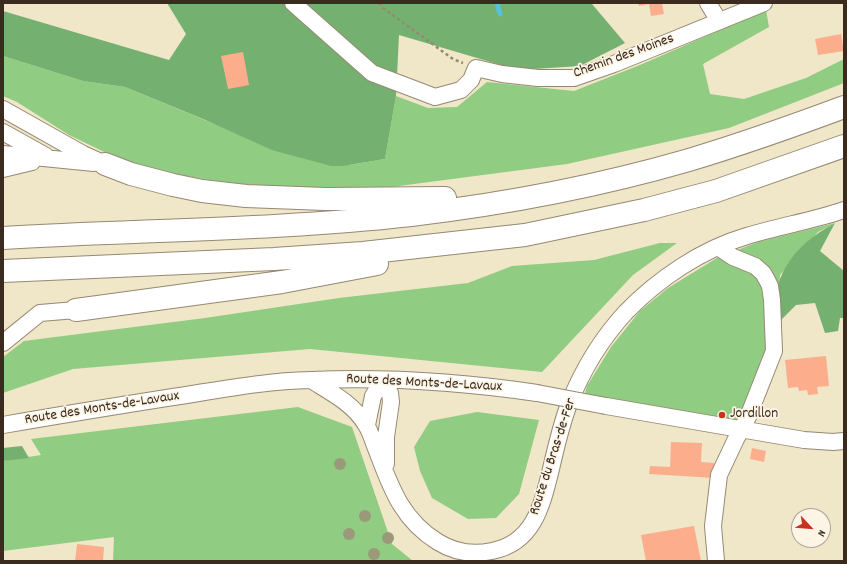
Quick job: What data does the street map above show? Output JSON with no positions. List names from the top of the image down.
{
  "streets": {
    "street": ["Chemin des Moines", "Route des Monts-de-Lavaux", "Route du Bras-de-Fer"]
  },
  "crossings": [
    ["Route des Monts-de-Lavaux", "Route du Bras-de-Fer"]
  ],
  "places": ["Jordillon"],
  "north": "bottom right"
}
